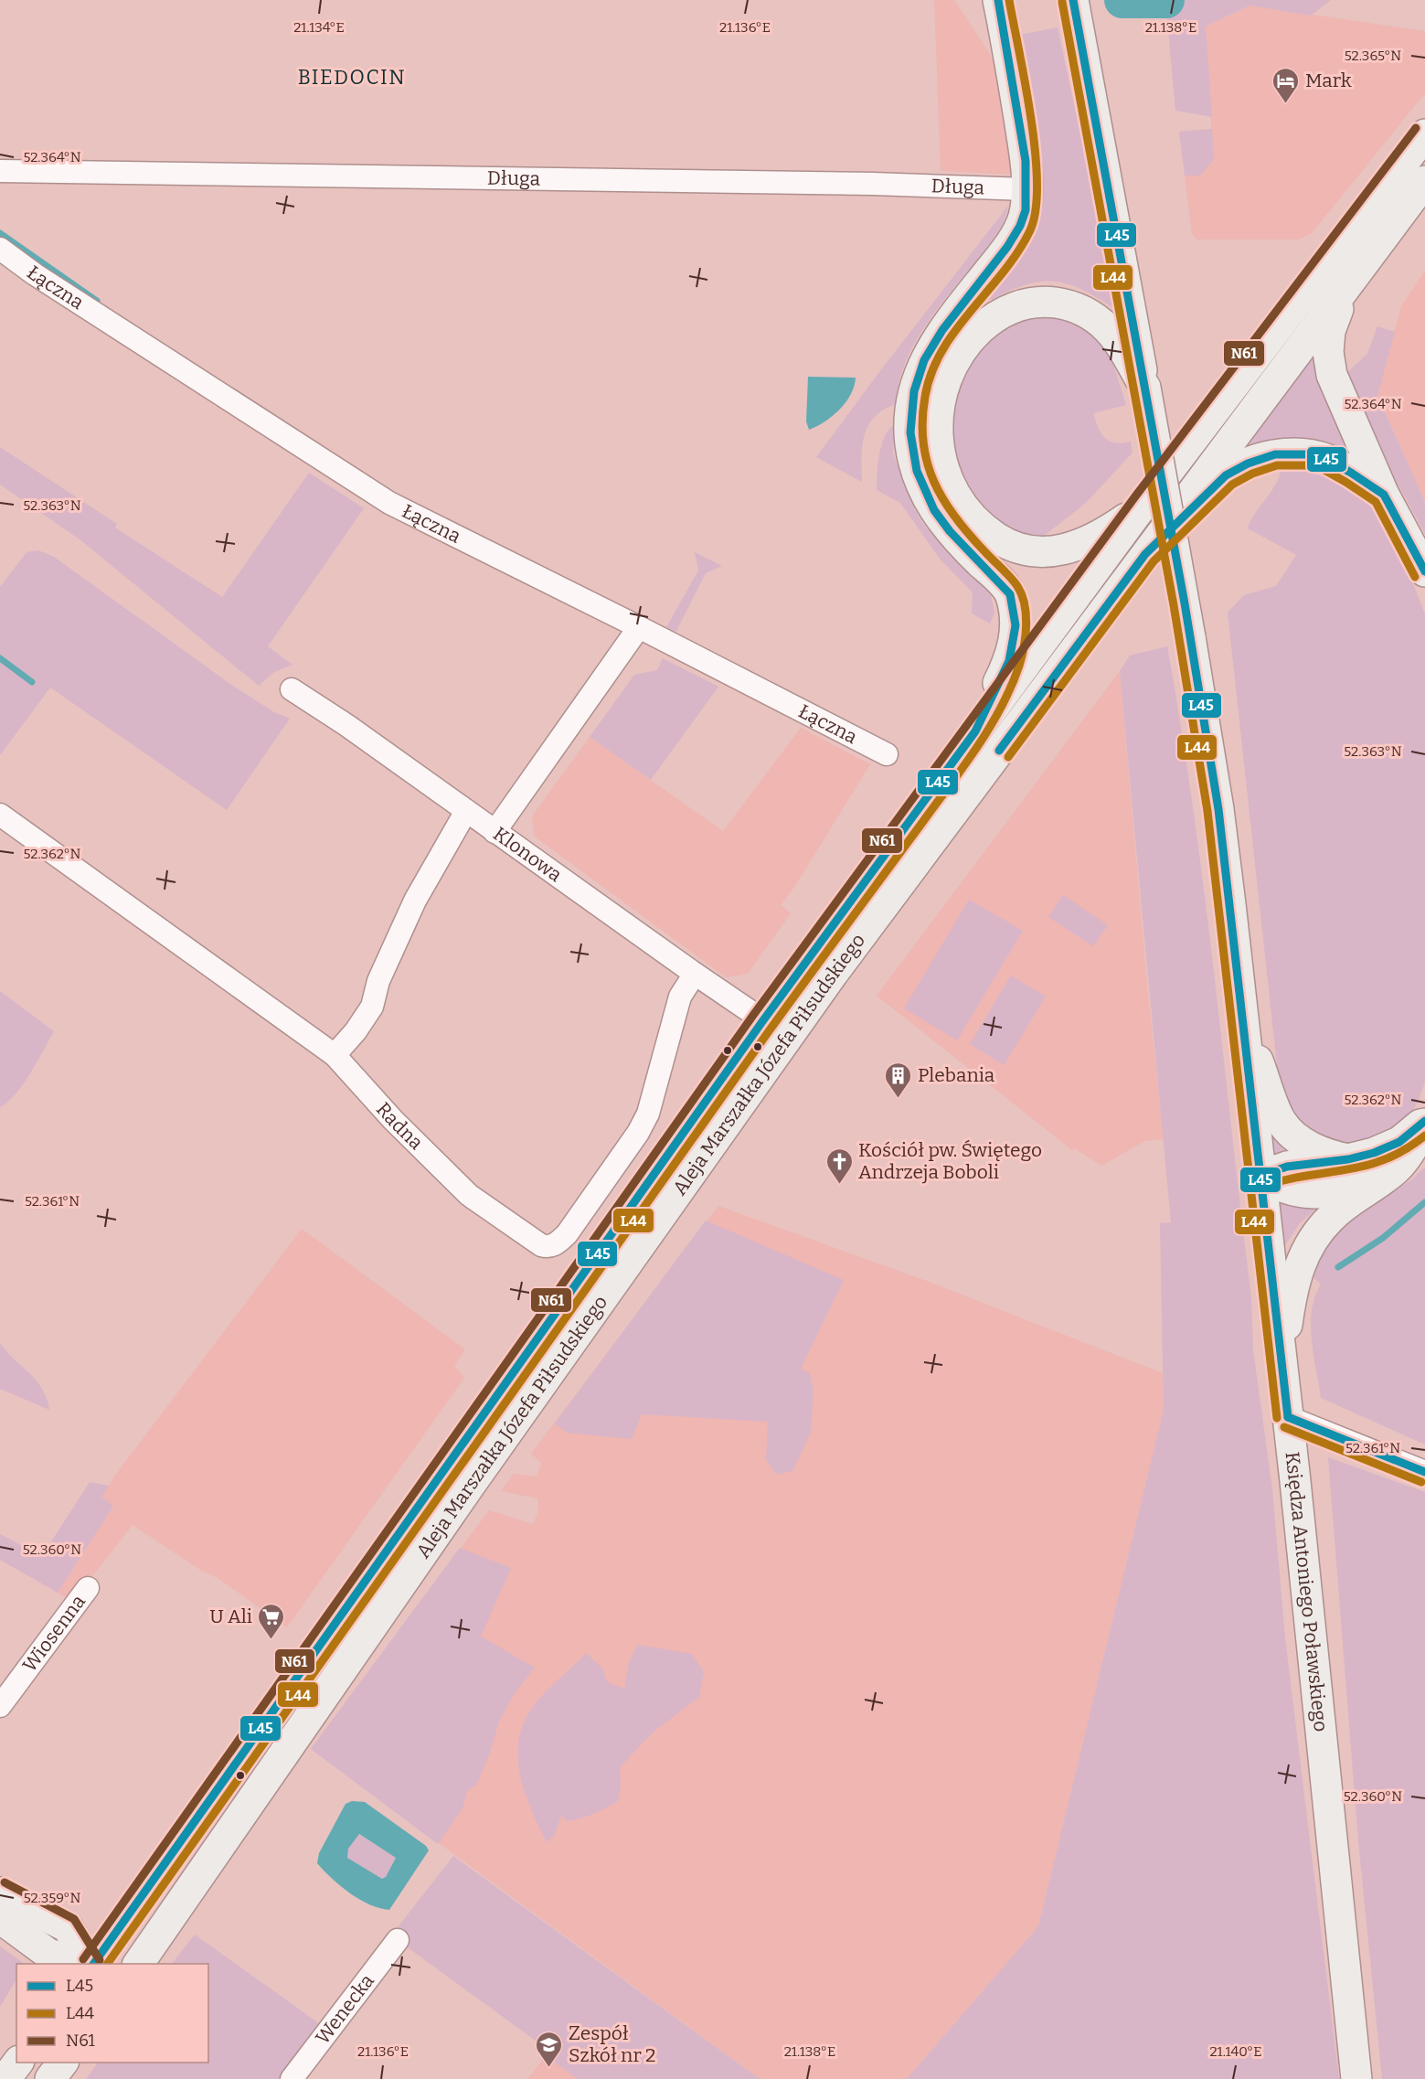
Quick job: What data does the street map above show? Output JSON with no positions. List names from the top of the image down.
{
  "streets": {
    "main road": ["Aleja Marszałka Józefa Piłsudskiego", "Księdza Antoniego Poławskiego"],
    "street": [
      "Długa",
      "Łączna",
      "Klonowa",
      "Radna",
      "Wiosenna",
      "Wenecka"
    ]
  },
  "crossings": [
    ["Klonowa", "Aleja Marszałka Józefa Piłsudskiego"],
    ["Klonowa", "Radna"]
  ],
  "districts": ["BIEDOCIN"],
  "places": {
    "hotel": ["Mark"],
    "building": ["Plebania"],
    "church": ["Kościół pw. Świętego Andrzeja Boboli"],
    "supermarket": ["U Ali"],
    "school or university": ["Zespół Szkół nr 2"]
  },
  "lines": ["transit line L45", "transit line L44", "transit line N61"],
  "legend": ["L45", "L44", "N61"],
  "coordinates": [
    "21.134°E",
    "21.136°E",
    "21.138°E",
    "52.365°N",
    "52.364°N",
    "52.363°N",
    "52.362°N",
    "52.361°N",
    "52.360°N",
    "52.359°N",
    "21.140°E"
  ]
}
